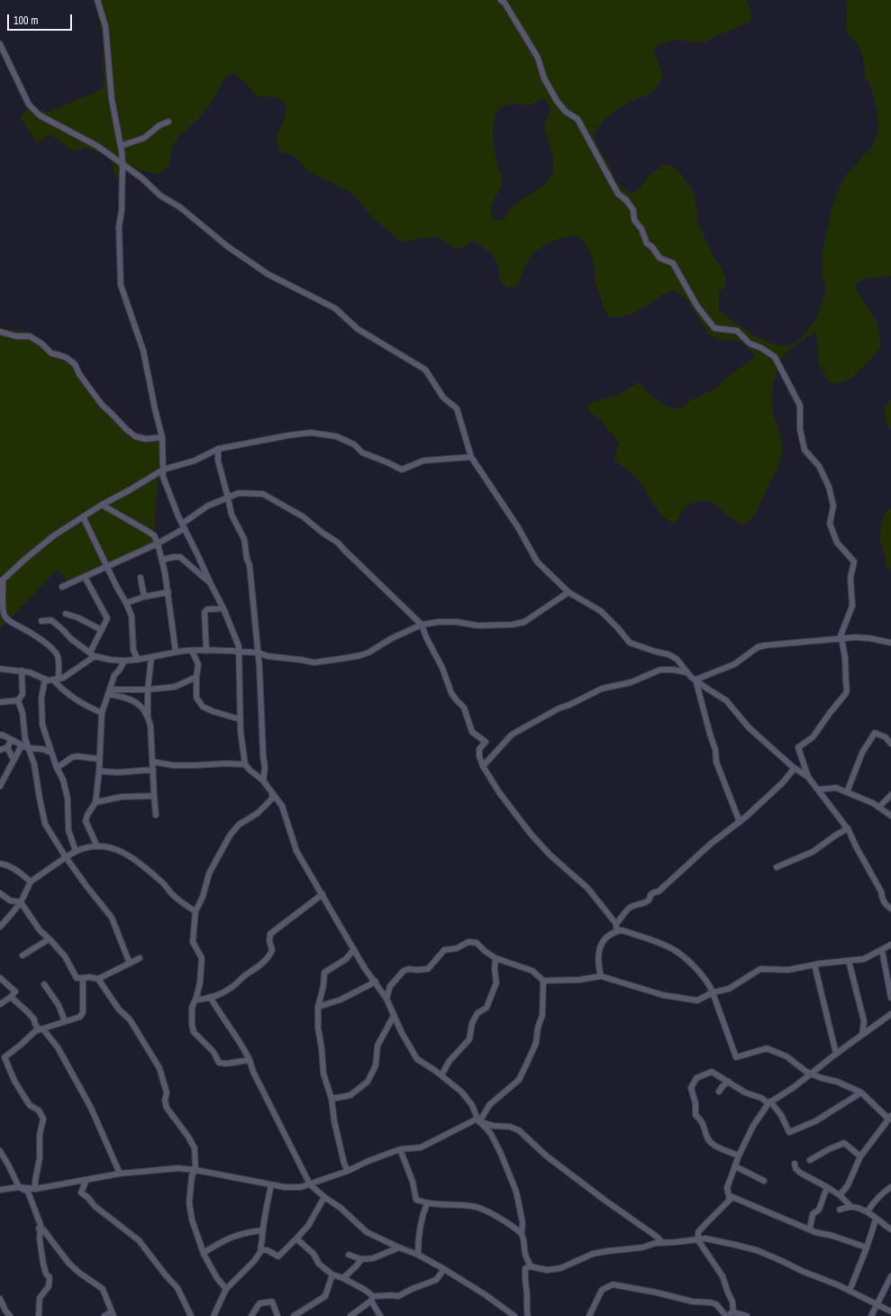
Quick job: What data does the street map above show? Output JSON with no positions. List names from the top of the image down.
{
  "scale_bar": "100 m"
}
